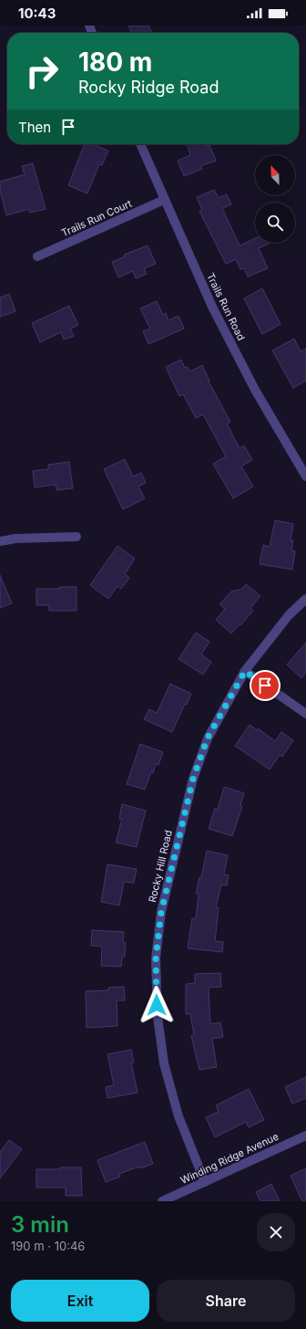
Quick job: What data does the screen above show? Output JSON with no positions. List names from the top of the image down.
{
  "streets": {
    "street": [
      "Trails Run Court",
      "Trails Run Road",
      "Rocky Hill Road",
      "Winding Ridge Avenue"
    ]
  },
  "crossings": [
    ["Trails Run Court", "Trails Run Road"],
    ["Rocky Hill Road", "Winding Ridge Avenue"]
  ],
  "north": "top left",
  "page": {
    "status": "10:43",
    "turn": ["180 m", "Rocky Ridge Road"],
    "then": "Then",
    "heading": ["3 min", "190 m · 10:46"],
    "buttons": ["Exit", "Share"]
  }
}
